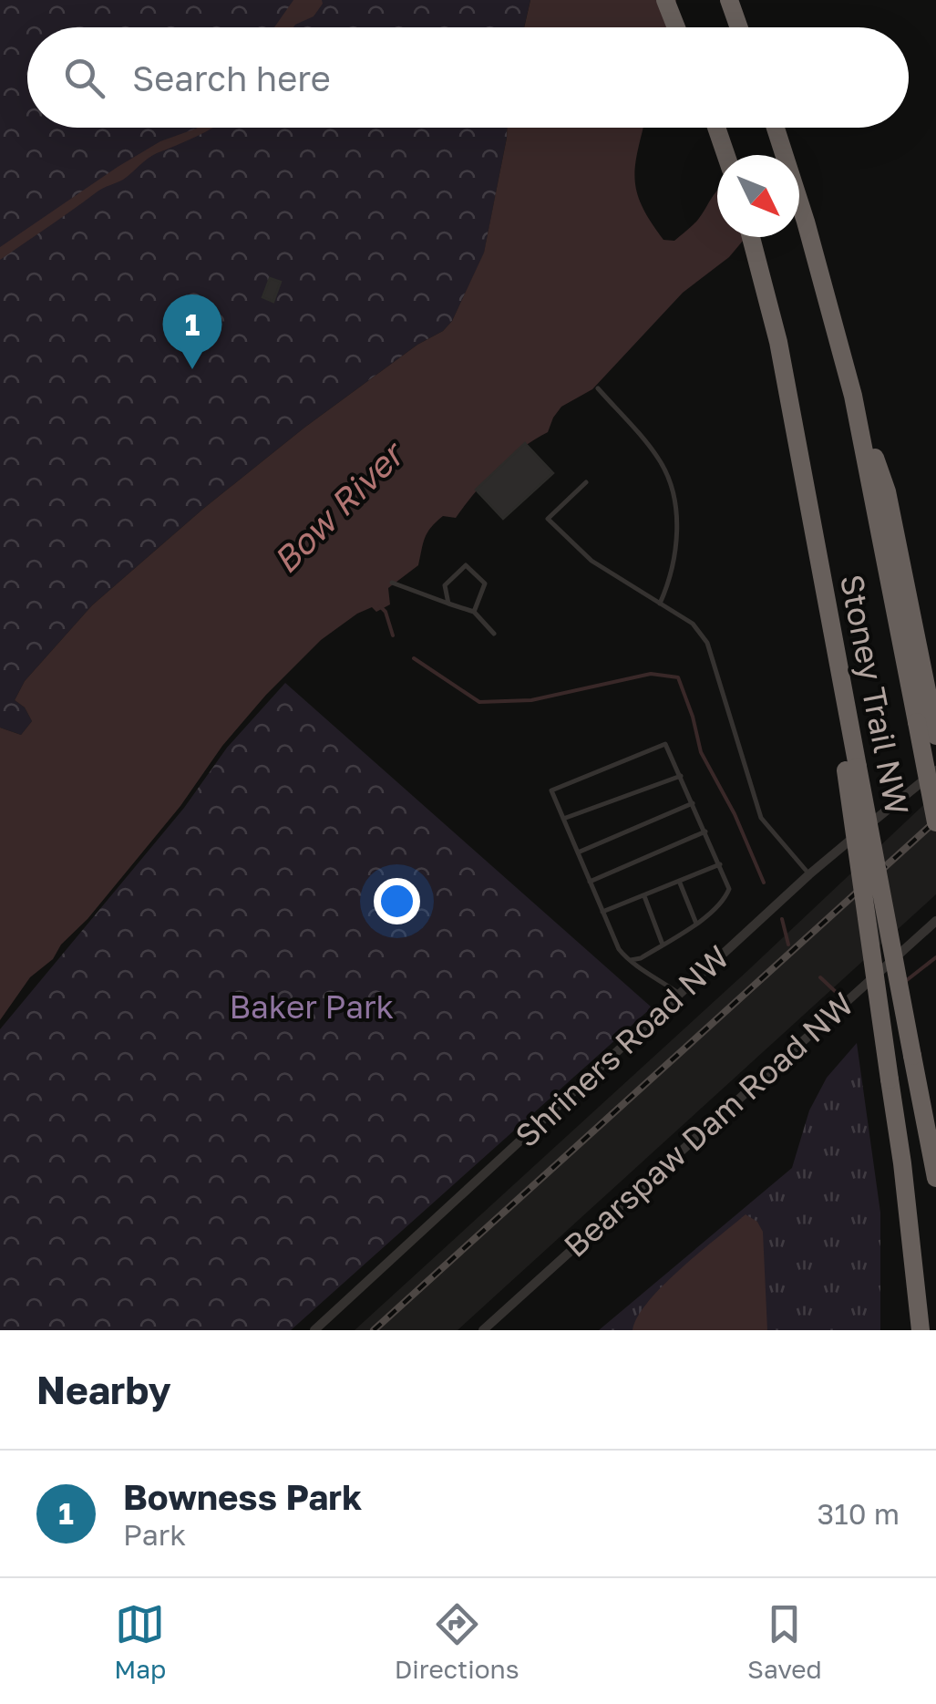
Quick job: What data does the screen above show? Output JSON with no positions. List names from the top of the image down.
{
  "streets": {
    "highway": ["Stoney Trail NW"],
    "street": ["Shriners Road NW", "Bearspaw Dam Road NW"]
  },
  "water": ["Bow River"],
  "parks": ["Baker Park"],
  "north": "bottom right",
  "page": {
    "search": "Search here",
    "pins": "1",
    "heading": "Nearby",
    "list": [
      {
        "mark": "1",
        "name": "Bowness Park",
        "note": "Park",
        "value": "310 m"
      }
    ],
    "nav": ["Map", "Directions", "Saved"]
  }
}
